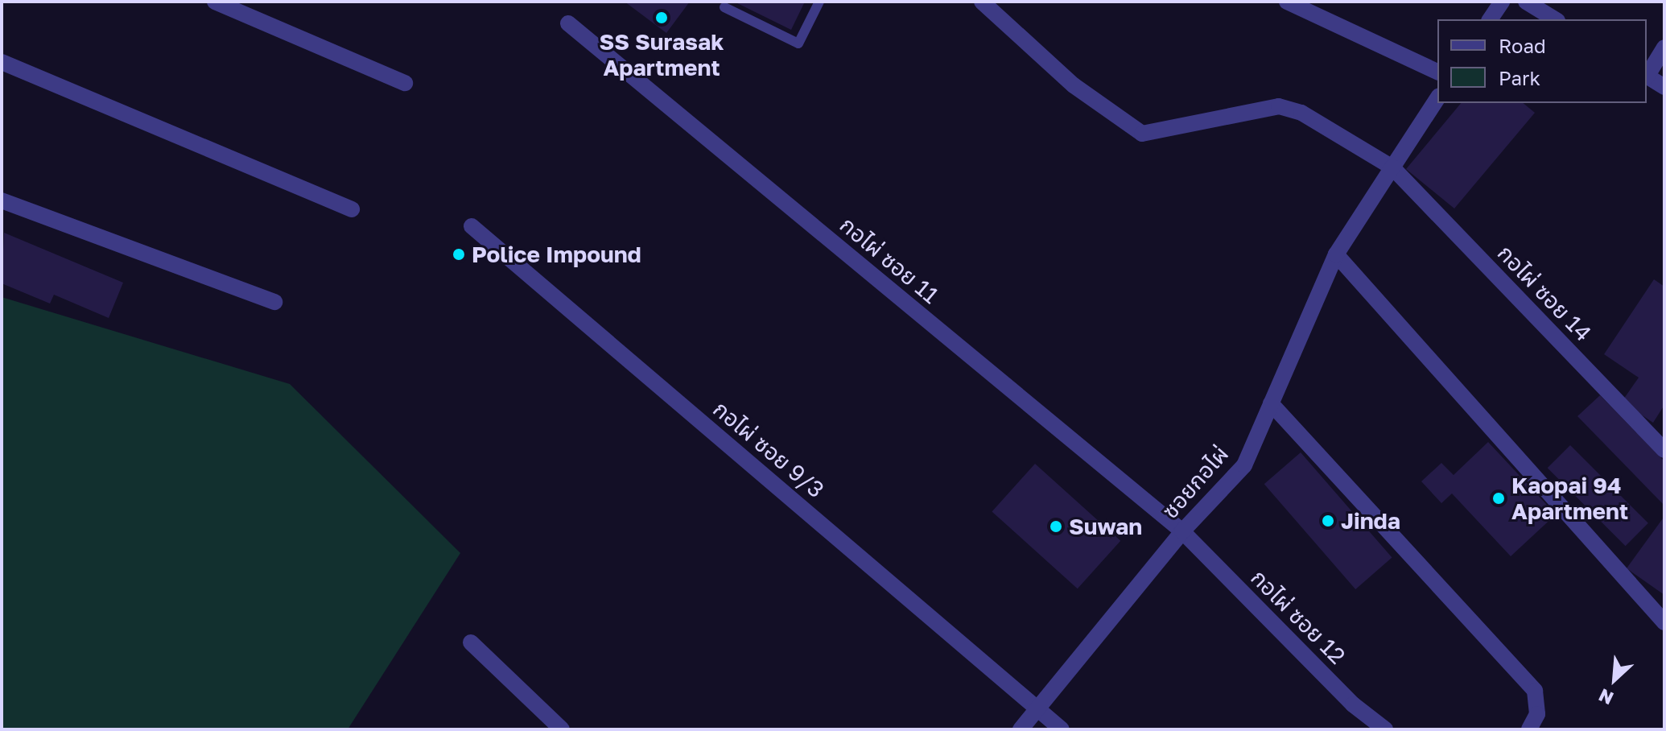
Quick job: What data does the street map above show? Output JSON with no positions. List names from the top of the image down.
{
  "streets": {
    "street": [
      "กอไผ่ ซอย 11",
      "กอไผ่ ซอย 14",
      "กอไผ่ ซอย 9/3",
      "ซอยกอไผ่",
      "กอไผ่ ซอย 12"
    ]
  },
  "crossings": [
    ["กอไผ่ ซอย 11", "ซอยกอไผ่"],
    ["กอไผ่ ซอย 11", "กอไผ่ ซอย 12"],
    ["กอไผ่ ซอย 14", "ซอยกอไผ่"],
    ["กอไผ่ ซอย 9/3", "ซอยกอไผ่"],
    ["ซอยกอไผ่", "กอไผ่ ซอย 12"]
  ],
  "places": [
    "SS Surasak Apartment",
    "Police Impound",
    "Kaopai 94 Apartment",
    "Jinda",
    "Suwan"
  ],
  "legend": ["Road", "Park"],
  "north": "bottom left"
}
